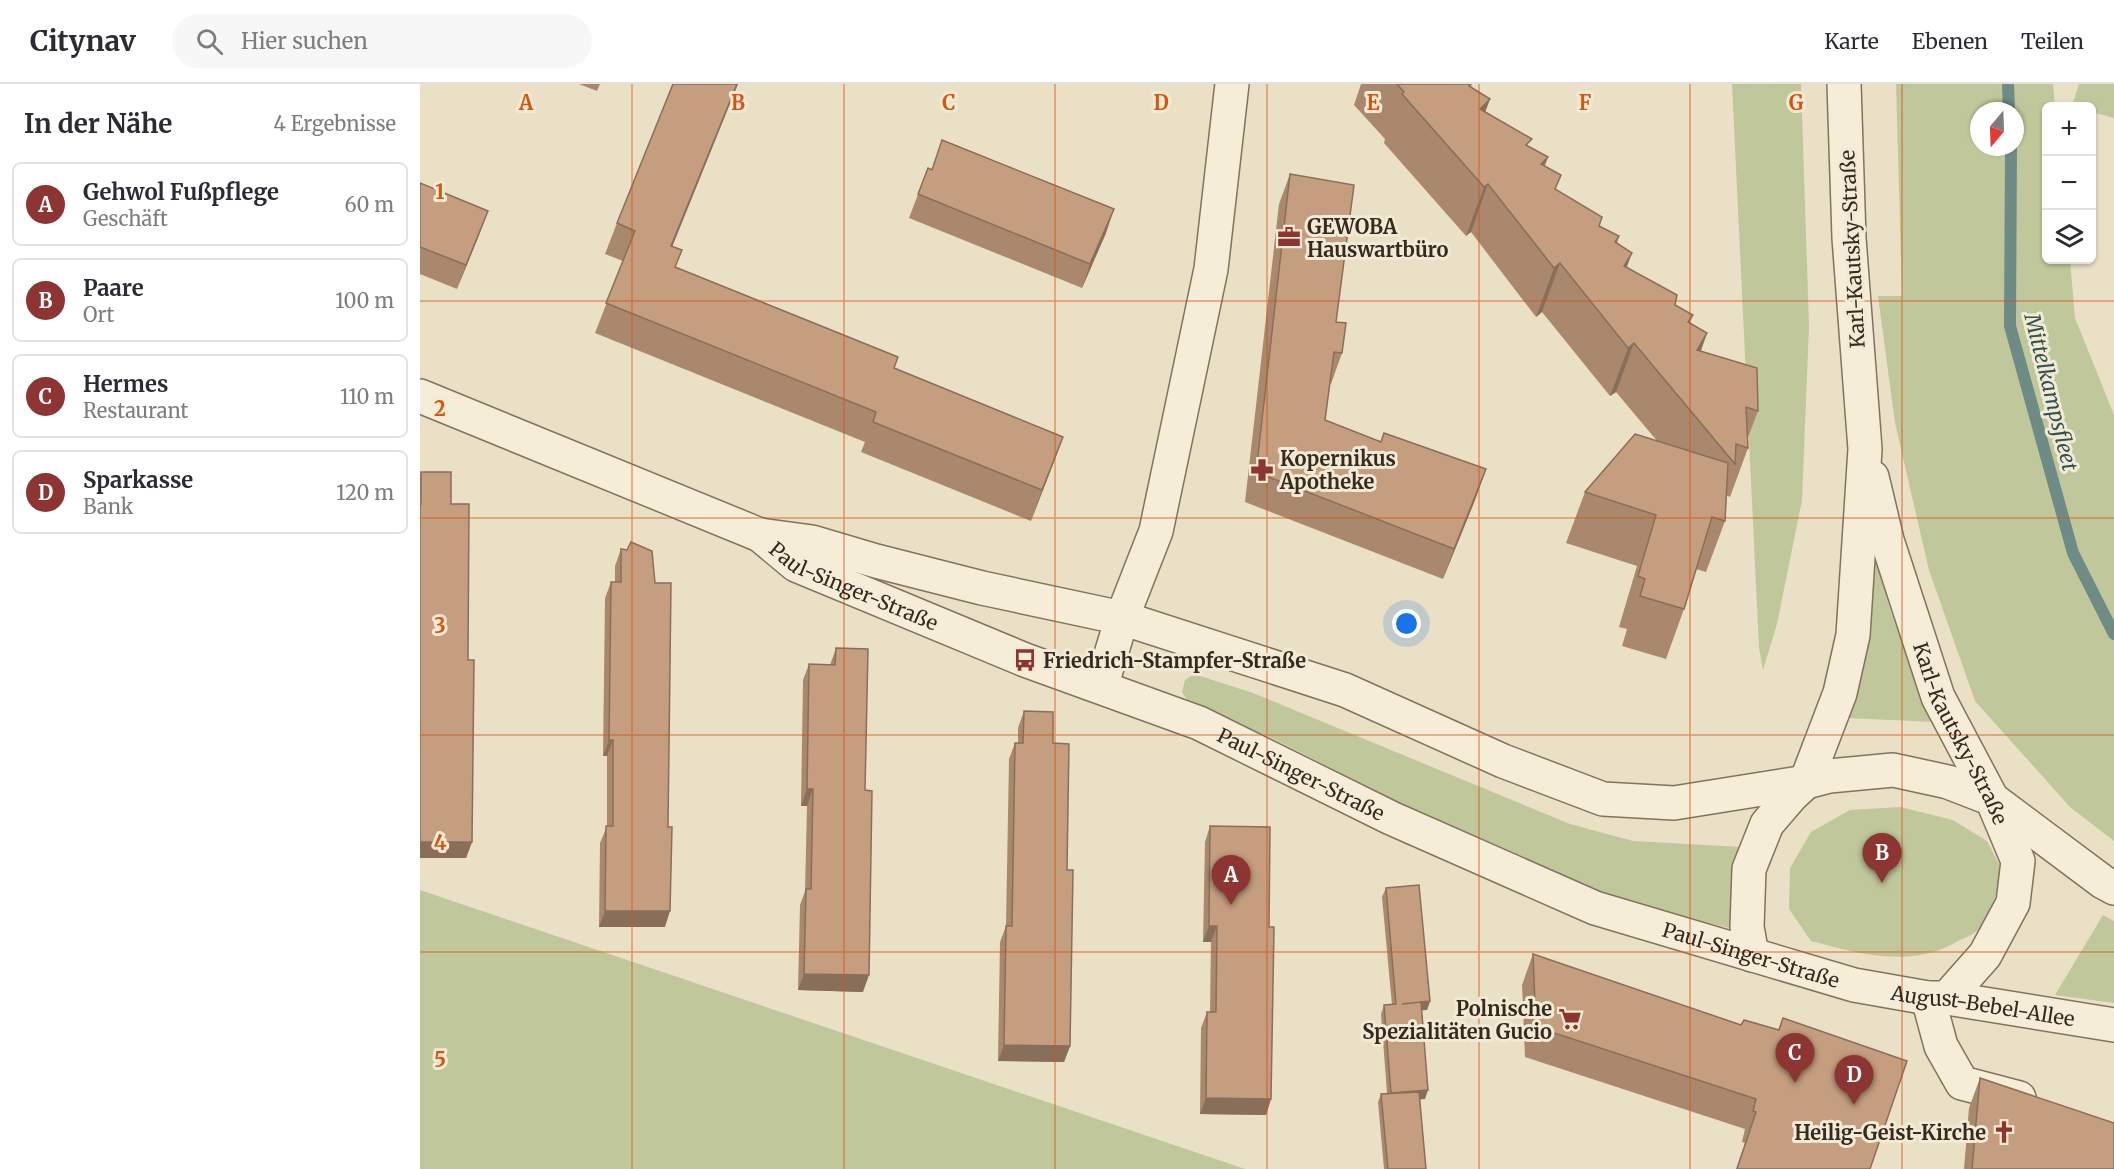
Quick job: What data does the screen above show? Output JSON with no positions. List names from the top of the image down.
{
  "streets": {
    "street": ["Karl-Kautsky-Straße", "Paul-Singer-Straße", "August-Bebel-Allee"]
  },
  "crossings": [
    ["Karl-Kautsky-Straße", "Paul-Singer-Straße"],
    ["Karl-Kautsky-Straße", "August-Bebel-Allee"],
    ["Paul-Singer-Straße", "August-Bebel-Allee"]
  ],
  "water": ["Mittelkampsfleet"],
  "places": {
    "office": ["GEWOBA Hauswartbüro"],
    "pharmacy": ["Kopernikus Apotheke"],
    "bus stop": ["Friedrich-Stampfer-Straße"],
    "supermarket": ["Polnische Spezialitäten Gucio"],
    "church": ["Heilig-Geist-Kirche"]
  },
  "north": "bottom",
  "page": {
    "header": "Citynav",
    "search": "Hier suchen",
    "nav": ["Karte", "Ebenen", "Teilen"],
    "heading": ["In der Nähe", "4 Ergebnisse"],
    "map_buttons": ["+", "−"],
    "list": [
      {
        "mark": "A",
        "name": "Gehwol Fußpflege",
        "note": "Geschäft",
        "value": "60 m"
      },
      {
        "mark": "B",
        "name": "Paare",
        "note": "Ort",
        "value": "100 m"
      },
      {
        "mark": "C",
        "name": "Hermes",
        "note": "Restaurant",
        "value": "110 m"
      },
      {
        "mark": "D",
        "name": "Sparkasse",
        "note": "Bank",
        "value": "120 m"
      }
    ],
    "pins": [
      "B",
      "A",
      "C",
      "D"
    ]
  },
  "grid": {
    "columns": [
      "A",
      "B",
      "C",
      "D",
      "E",
      "F",
      "G"
    ],
    "rows": [
      "1",
      "2",
      "3",
      "4",
      "5"
    ]
  }
}
